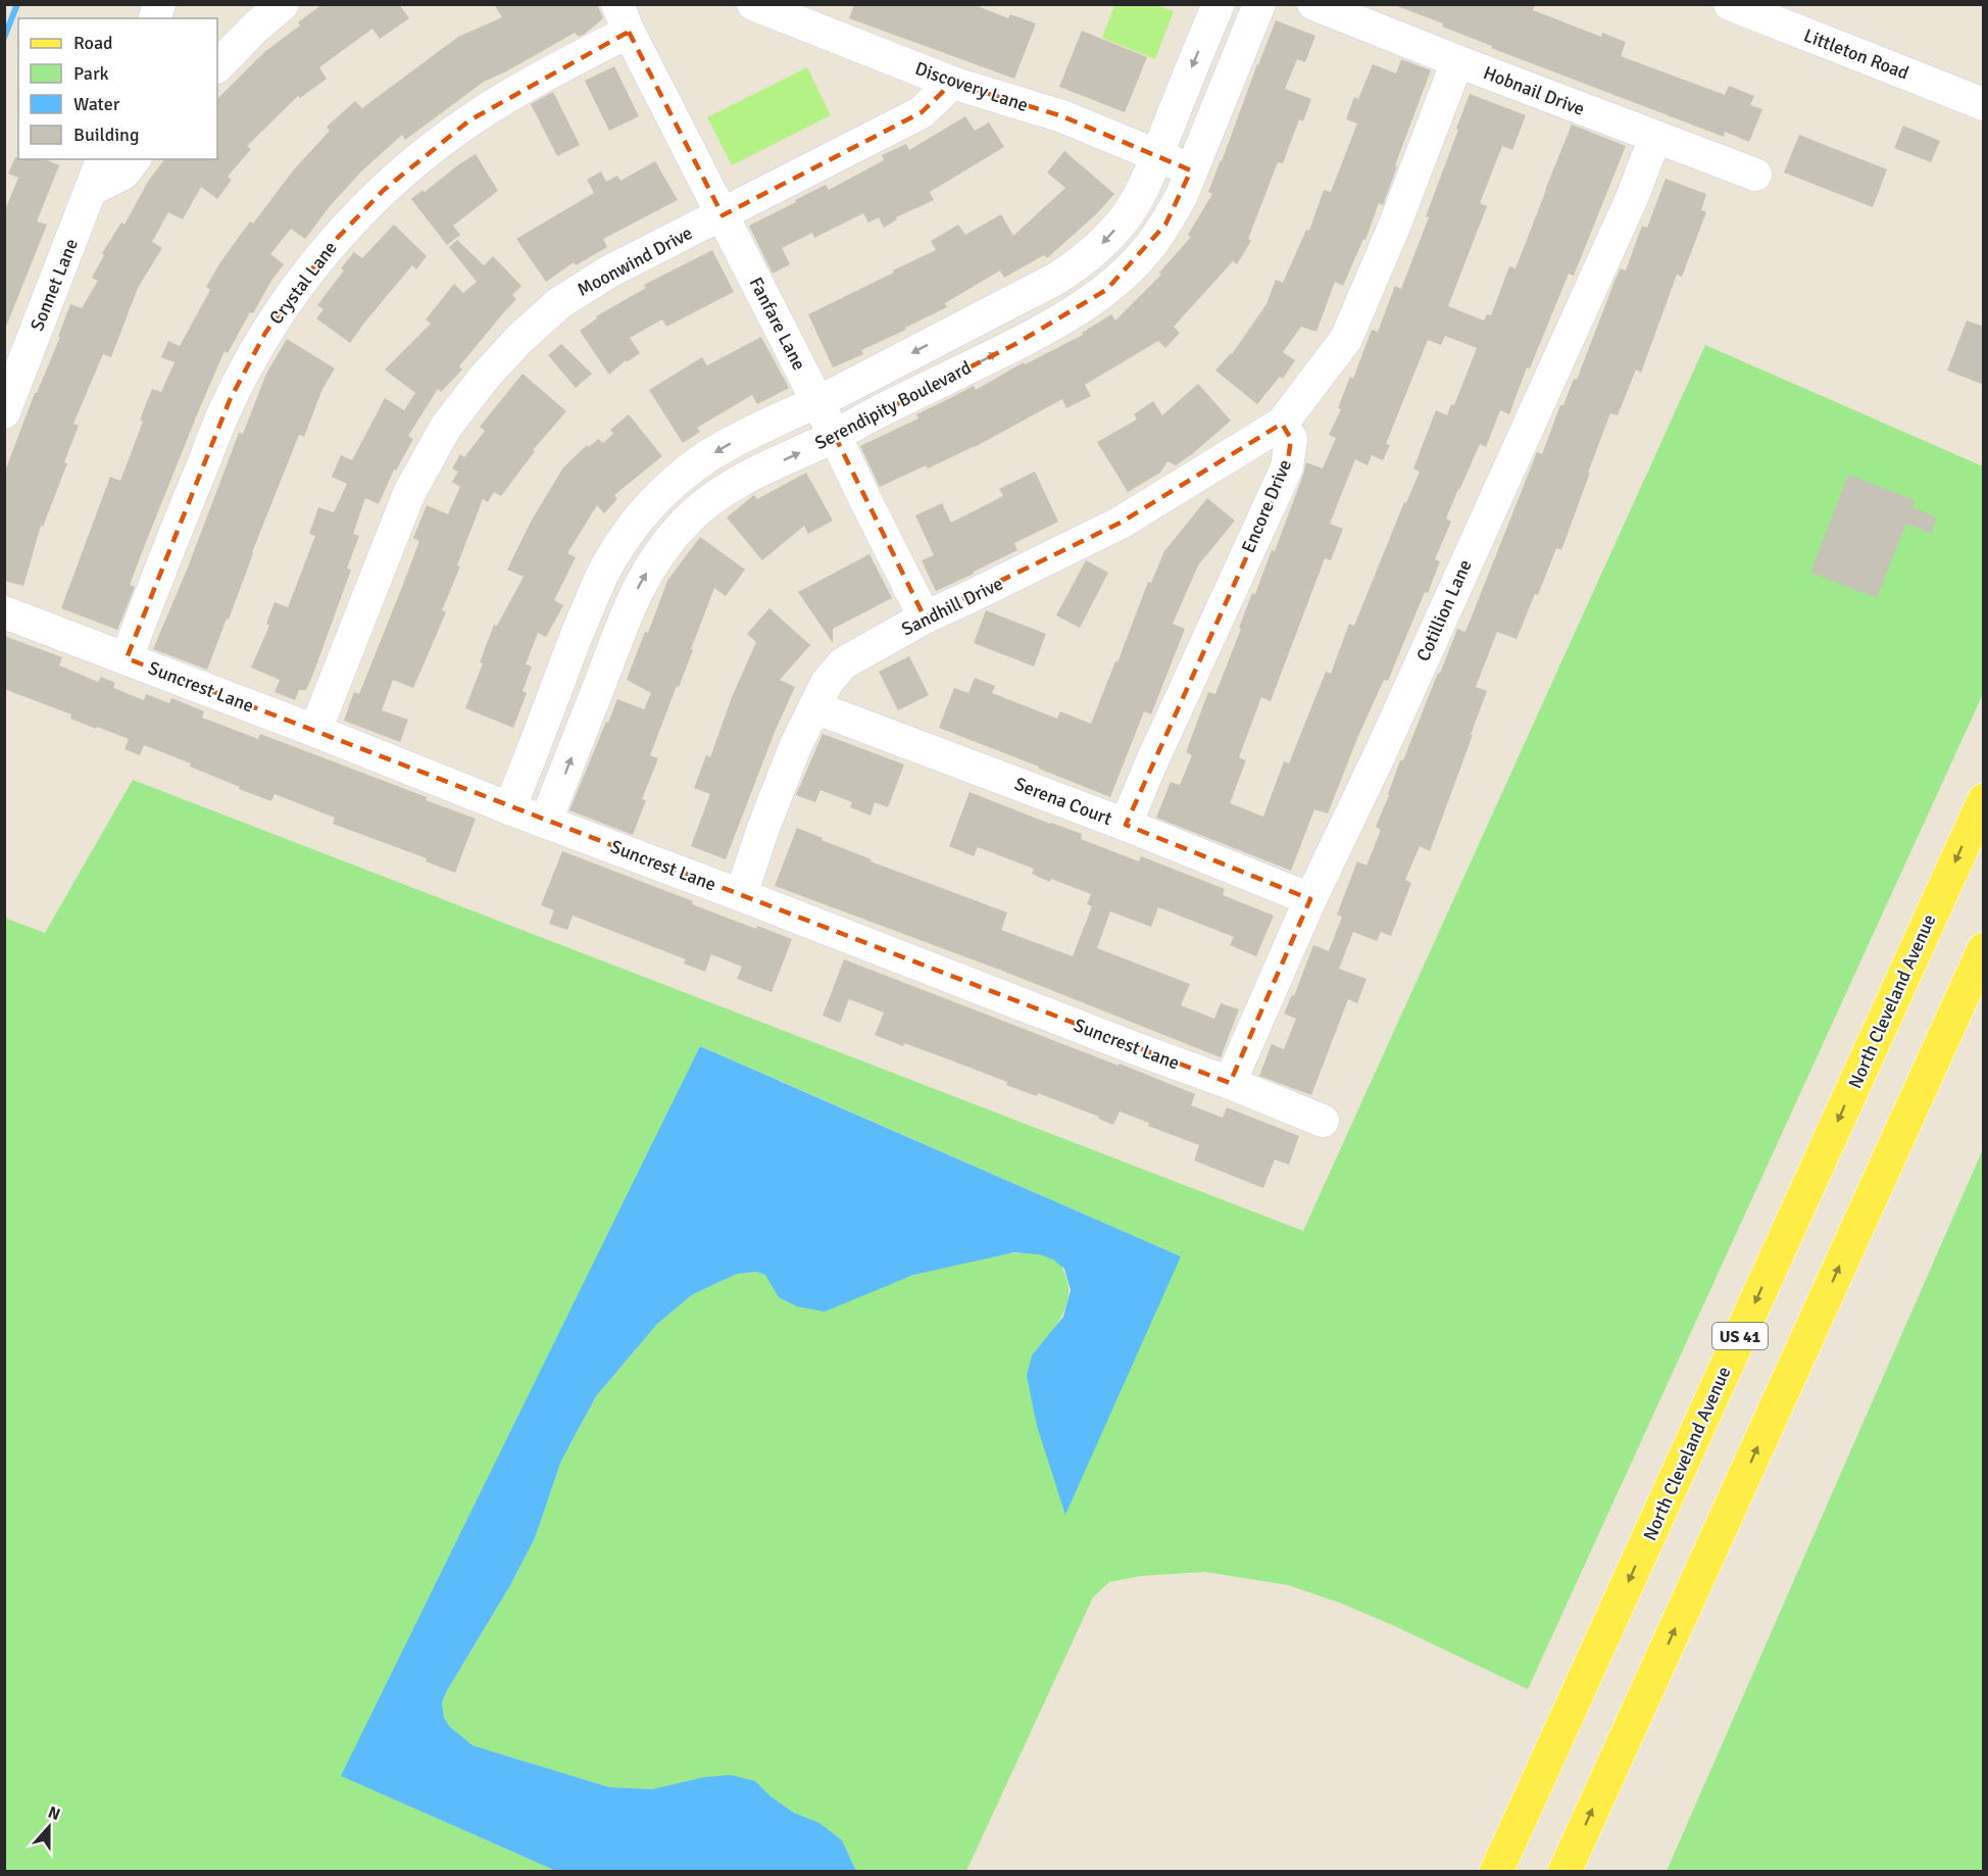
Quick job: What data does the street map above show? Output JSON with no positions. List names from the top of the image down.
{
  "streets": {
    "main road": ["North Cleveland Avenue", "US 41"],
    "street": [
      "Littleton Road",
      "Discovery Lane",
      "Hobnail Drive",
      "Moonwind Drive",
      "Crystal Lane",
      "Sonnet Lane",
      "Fanfare Lane",
      "Serendipity Boulevard",
      "Encore Drive",
      "Sandhill Drive",
      "Cotillion Lane",
      "Suncrest Lane",
      "Serena Court"
    ]
  },
  "crossings": [
    ["Discovery Lane", "Moonwind Drive"],
    ["Discovery Lane", "Serendipity Boulevard"],
    ["Hobnail Drive", "Cotillion Lane"],
    ["Moonwind Drive", "Fanfare Lane"],
    ["Moonwind Drive", "Suncrest Lane"],
    ["Crystal Lane", "Fanfare Lane"],
    ["Crystal Lane", "Suncrest Lane"],
    ["Fanfare Lane", "Serendipity Boulevard"],
    ["Fanfare Lane", "Sandhill Drive"],
    ["Serendipity Boulevard", "Suncrest Lane"],
    ["Encore Drive", "Sandhill Drive"],
    ["Encore Drive", "Serena Court"],
    ["Sandhill Drive", "Suncrest Lane"],
    ["Sandhill Drive", "Serena Court"],
    ["Cotillion Lane", "Suncrest Lane"],
    ["Cotillion Lane", "Serena Court"]
  ],
  "legend": [
    "Road",
    "Park",
    "Water",
    "Building"
  ],
  "north": "top"
}
